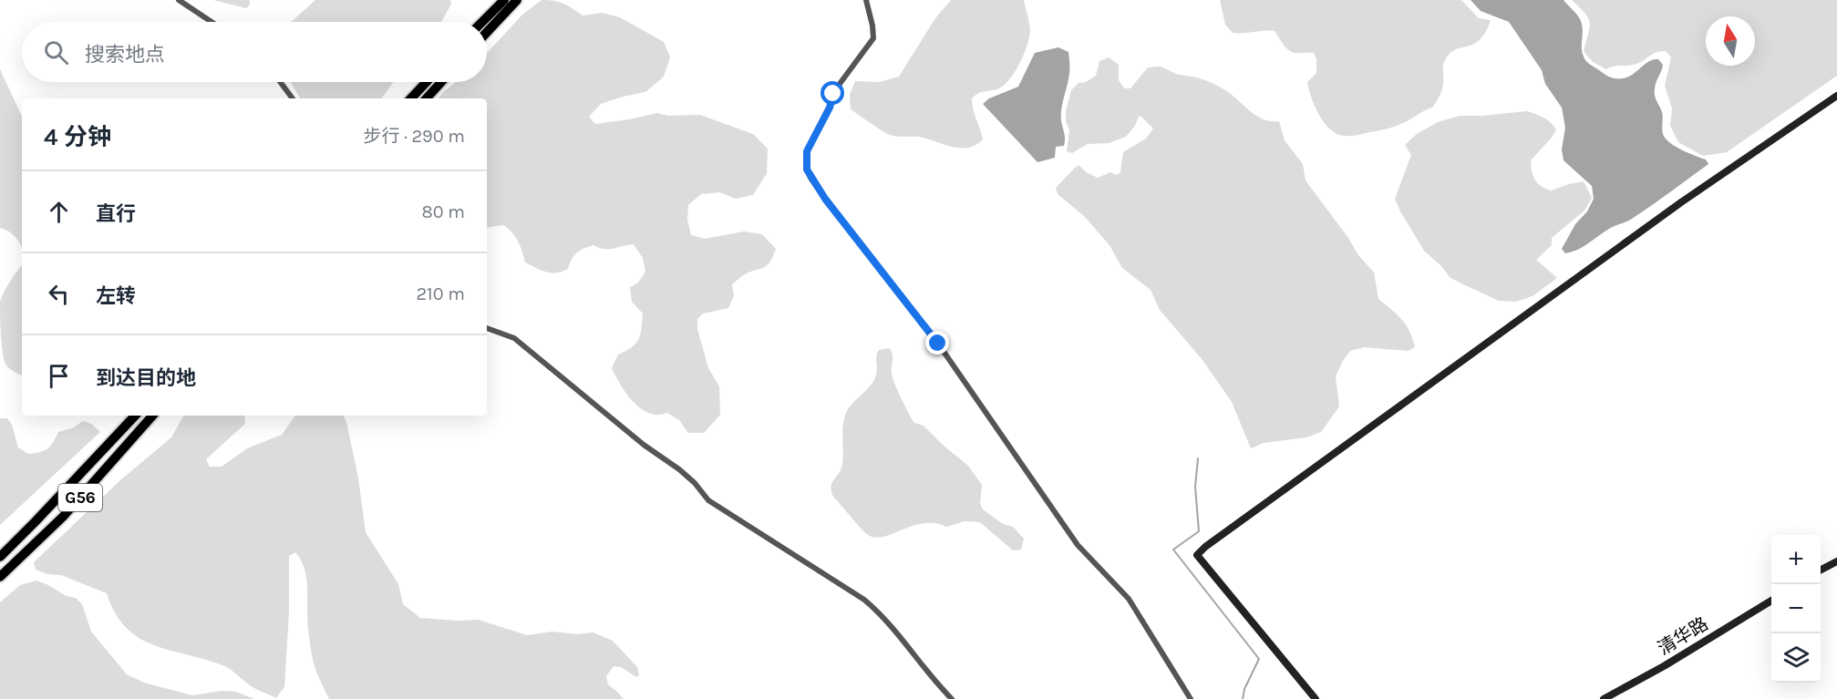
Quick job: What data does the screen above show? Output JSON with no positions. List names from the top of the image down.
{
  "streets": {
    "highway": ["G56"],
    "street": ["清华路"]
  },
  "north": "top",
  "page": {
    "search": "搜索地点",
    "heading": ["4 分钟", "步行 · 290 m"],
    "list": [
      ["直行", "80 m"],
      ["左转", "210 m"],
      "到达目的地"
    ],
    "map_buttons": ["+", "−"]
  }
}
